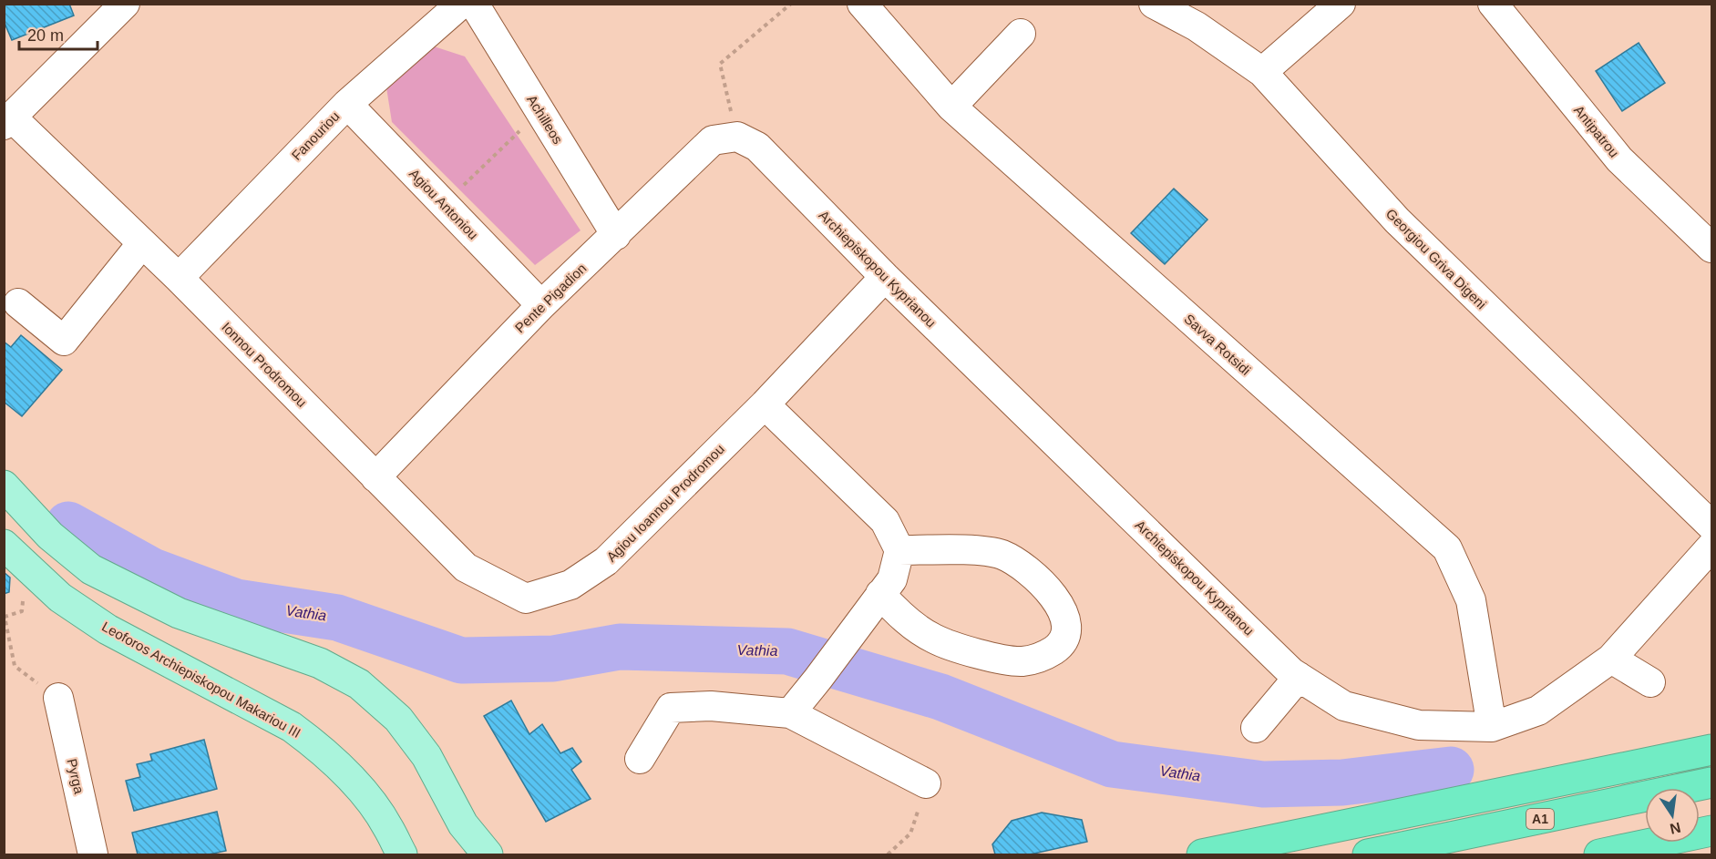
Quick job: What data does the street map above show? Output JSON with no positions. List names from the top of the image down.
{
  "streets": {
    "highway": ["A1"],
    "main road": ["Leoforos Archiepiskopou Makariou III"],
    "street": [
      "Achilleos",
      "Antipatrou",
      "Fanouriou",
      "Agiou Antoniou",
      "Georgiou Griva Digeni",
      "Archiepiskopou Kyprianou",
      "Pente Pigadion",
      "Savva Rotsidi",
      "Ionnou Prodromou",
      "Agiou Ioannou Prodromou",
      "Pyrga"
    ]
  },
  "crossings": [
    ["Achilleos", "Pente Pigadion"],
    ["Fanouriou", "Agiou Antoniou"],
    ["Fanouriou", "Ionnou Prodromou"],
    ["Agiou Antoniou", "Pente Pigadion"],
    ["Archiepiskopou Kyprianou", "Pente Pigadion"],
    ["Archiepiskopou Kyprianou", "Savva Rotsidi"],
    ["Archiepiskopou Kyprianou", "Agiou Ioannou Prodromou"],
    ["Pente Pigadion", "Ionnou Prodromou"],
    ["Ionnou Prodromou", "Agiou Ioannou Prodromou"]
  ],
  "water": ["Vathia"],
  "scale_bar": "20 m",
  "north": "bottom"
}
